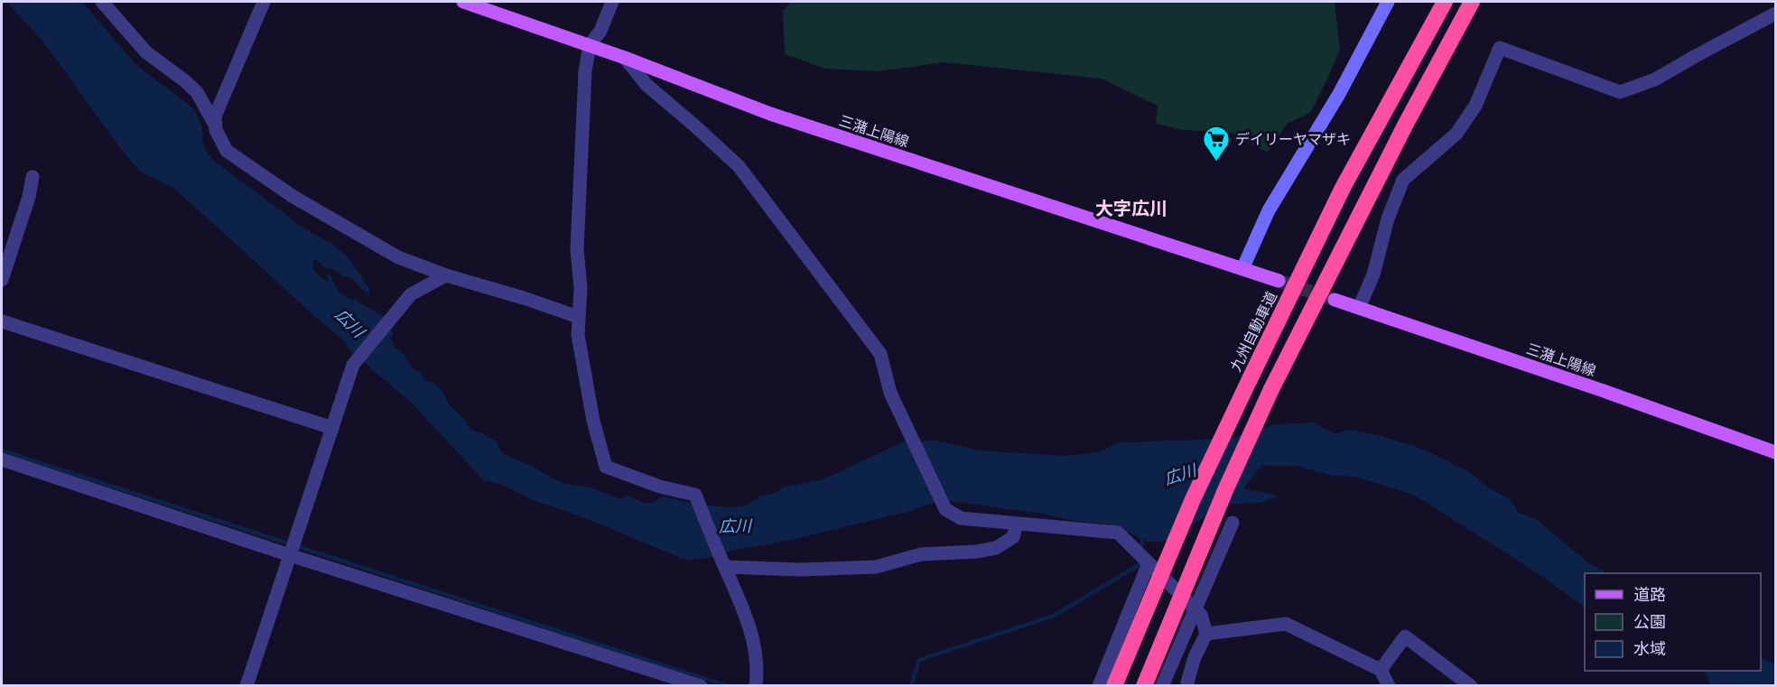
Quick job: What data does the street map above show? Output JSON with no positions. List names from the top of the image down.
{
  "streets": {
    "highway": ["九州自動車道"],
    "main road": ["三潴上陽線"]
  },
  "districts": ["大字広川"],
  "water": ["広川"],
  "places": {
    "supermarket": ["デイリーヤマザキ"]
  },
  "legend": ["道路", "公園", "水域"]
}
